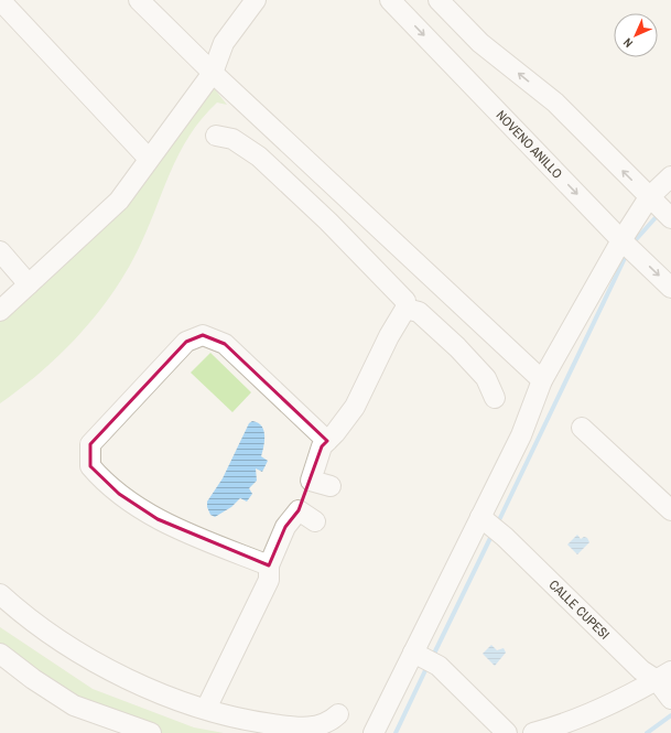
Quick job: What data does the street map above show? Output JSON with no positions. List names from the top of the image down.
{
  "streets": {
    "street": ["NOVENO ANILLO", "CALLE CUPESI"]
  },
  "north": "bottom left"
}
